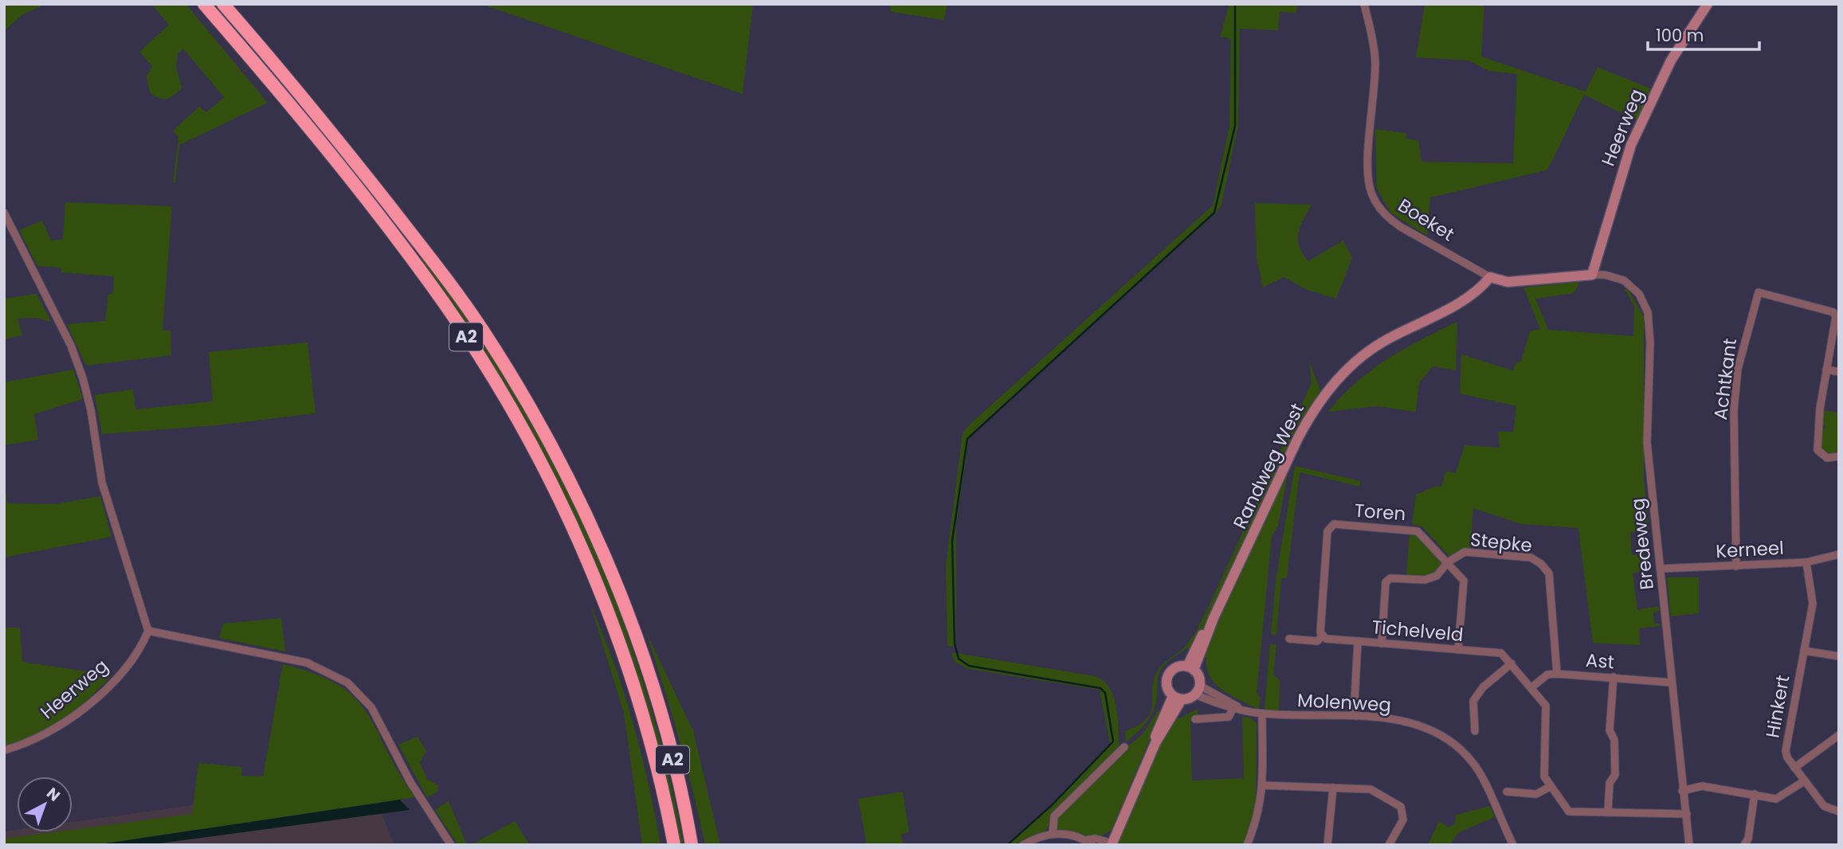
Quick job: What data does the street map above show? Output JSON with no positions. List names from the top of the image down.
{
  "streets": {
    "highway": ["A2"],
    "street": [
      "Heerweg",
      "Boeket",
      "Achtkant",
      "Randweg West",
      "Toren",
      "Stepke",
      "Bredeweg",
      "Kerneel",
      "Tichelveld",
      "Ast",
      "Molenweg",
      "Hinkert"
    ]
  },
  "crossings": [
    ["Heerweg", "Boeket"],
    ["Heerweg", "Bredeweg"],
    ["Boeket", "Randweg West"],
    ["Boeket", "Bredeweg"],
    ["Achtkant", "Kerneel"],
    ["Randweg West", "Molenweg"],
    ["Toren", "Stepke"],
    ["Toren", "Tichelveld"],
    ["Stepke", "Ast"],
    ["Bredeweg", "Kerneel"],
    ["Bredeweg", "Tichelveld"],
    ["Bredeweg", "Ast"],
    ["Kerneel", "Hinkert"],
    ["Tichelveld", "Molenweg"]
  ],
  "scale_bar": "100 m",
  "north": "top right"
}
